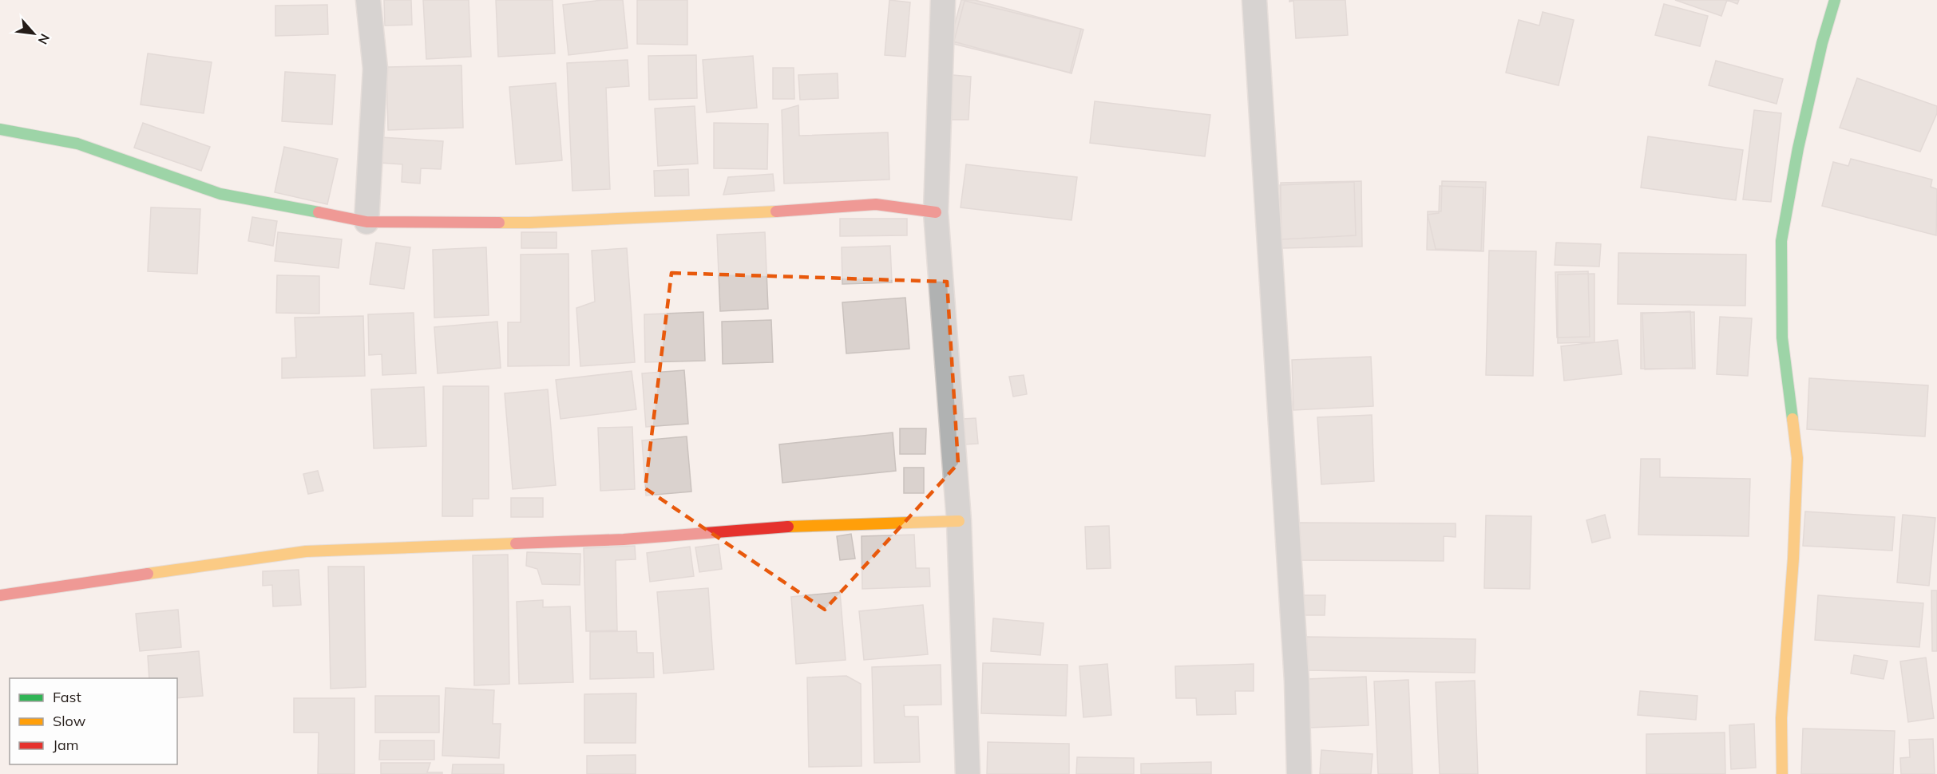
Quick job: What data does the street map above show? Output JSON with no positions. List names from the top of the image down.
{
  "legend": ["Fast", "Slow", "Jam"],
  "north": "bottom right"
}
